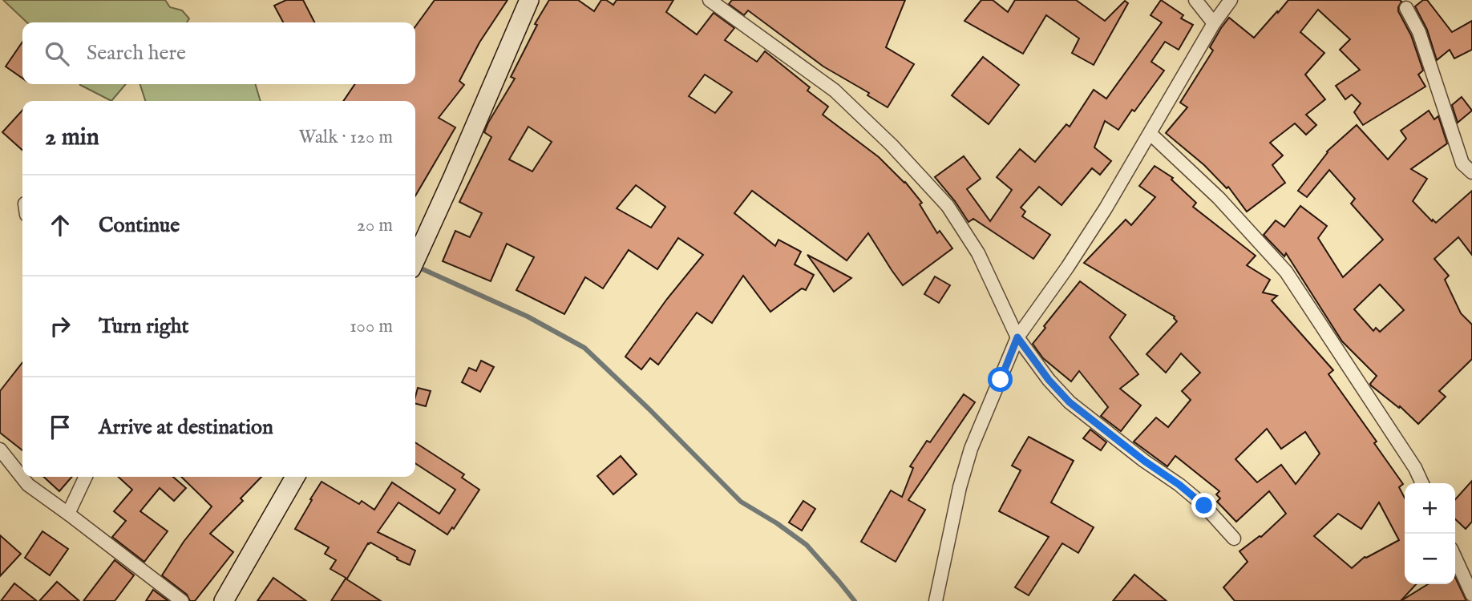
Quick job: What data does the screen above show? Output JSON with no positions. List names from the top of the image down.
{
  "page": {
    "search": "Search here",
    "heading": ["2 min", "Walk · 120 m"],
    "list": [
      ["Continue", "20 m"],
      ["Turn right", "100 m"],
      "Arrive at destination"
    ],
    "map_buttons": ["+", "−"]
  }
}
